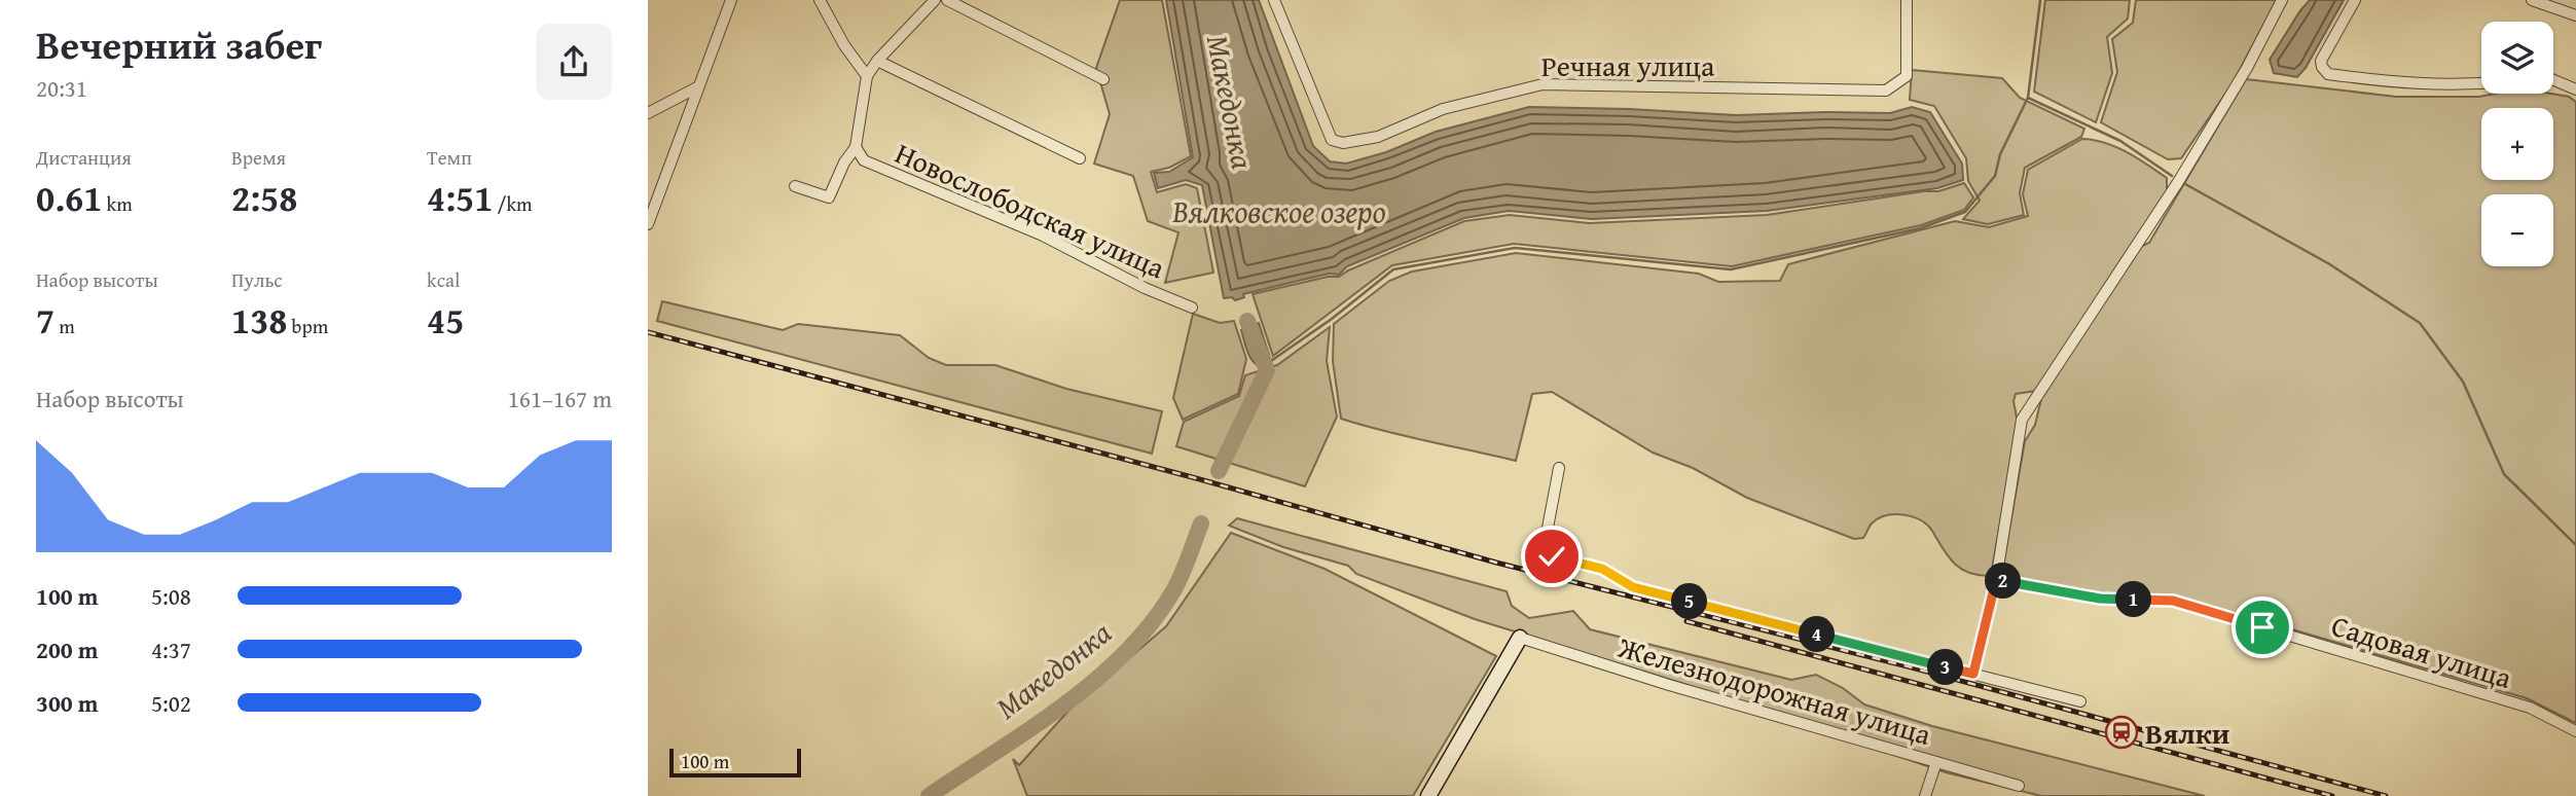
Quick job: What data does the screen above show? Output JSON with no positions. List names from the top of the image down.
{
  "streets": {
    "street": [
      "Речная улица",
      "Новослободская улица",
      "Садовая улица",
      "Железнодорожная улица"
    ]
  },
  "water": ["Македонка", "Вялковское озеро"],
  "places": {
    "station": ["Вялки"]
  },
  "scale_bar": "100 m",
  "page": {
    "heading": ["Вечерний забег", "20:31"],
    "map_buttons": ["+", "−"],
    "stats": [
      ["Дистанция", "0.61 km"],
      ["Время", "2:58"],
      ["Темп", "4:51 /km"],
      ["Набор высоты", "7 m"],
      ["Пульс", "138 bpm"],
      ["kcal", "45"]
    ],
    "chart": ["Набор высоты", "161–167 m"],
    "pins": [
      "2",
      "1",
      "5",
      "4",
      "3"
    ],
    "list": [
      {
        "name": "100 m",
        "note": "5:08"
      },
      {
        "name": "200 m",
        "note": "4:37"
      },
      {
        "name": "300 m",
        "note": "5:02"
      }
    ],
    "scale": "100 m"
  }
}
